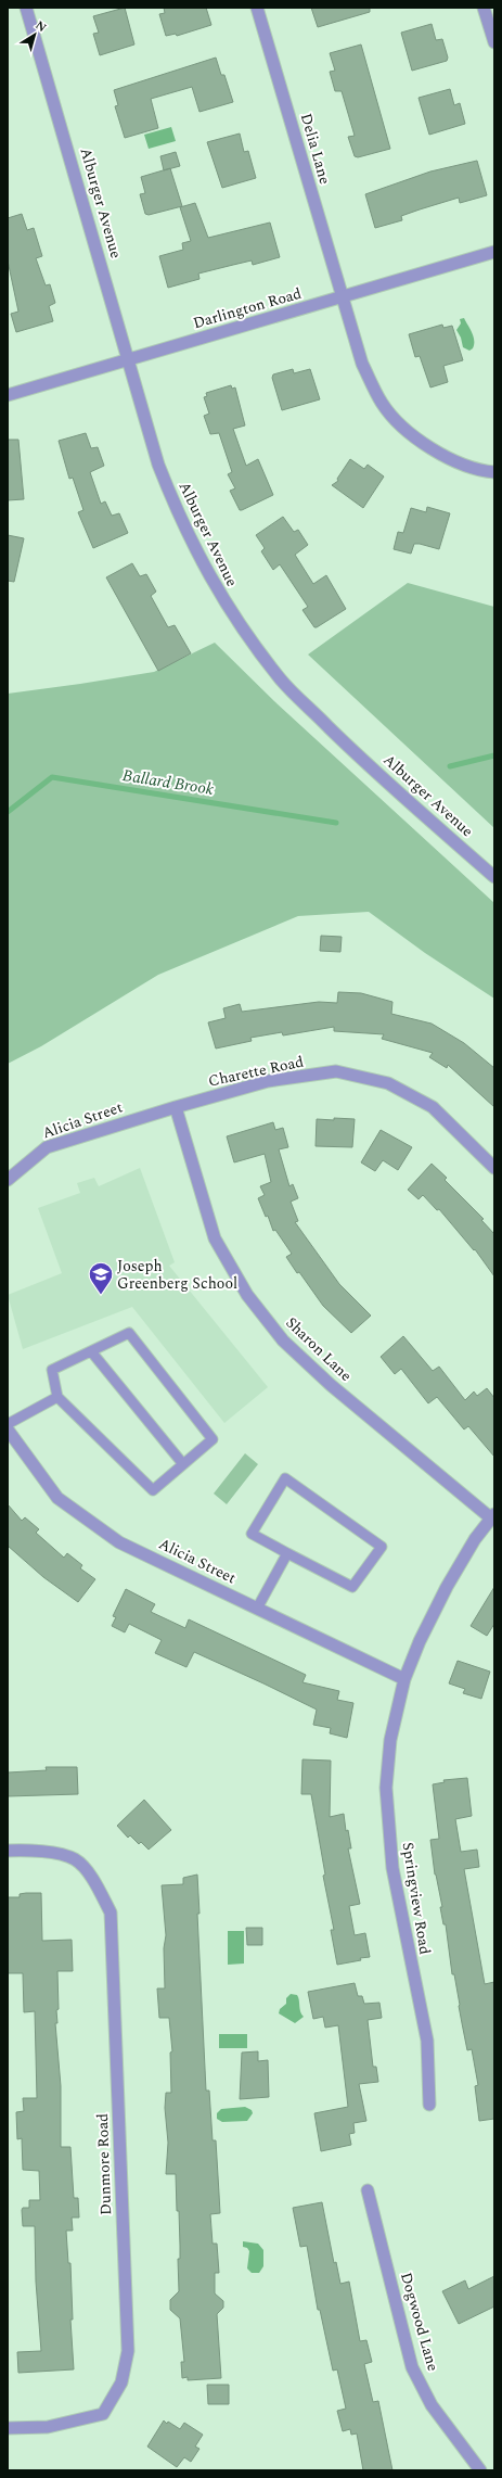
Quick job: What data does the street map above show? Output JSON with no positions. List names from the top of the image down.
{
  "streets": {
    "street": [
      "Delia Lane",
      "Alburger Avenue",
      "Darlington Road",
      "Charette Road",
      "Alicia Street",
      "Sharon Lane",
      "Springview Road",
      "Dunmore Road",
      "Dogwood Lane"
    ]
  },
  "crossings": [
    ["Delia Lane", "Darlington Road"],
    ["Alburger Avenue", "Darlington Road"],
    ["Charette Road", "Alicia Street"],
    ["Charette Road", "Sharon Lane"],
    ["Alicia Street", "Sharon Lane"],
    ["Alicia Street", "Springview Road"],
    ["Sharon Lane", "Springview Road"]
  ],
  "water": ["Ballard Brook"],
  "places": {
    "school or university": ["Joseph Greenberg School"]
  },
  "north": "top right"
}
